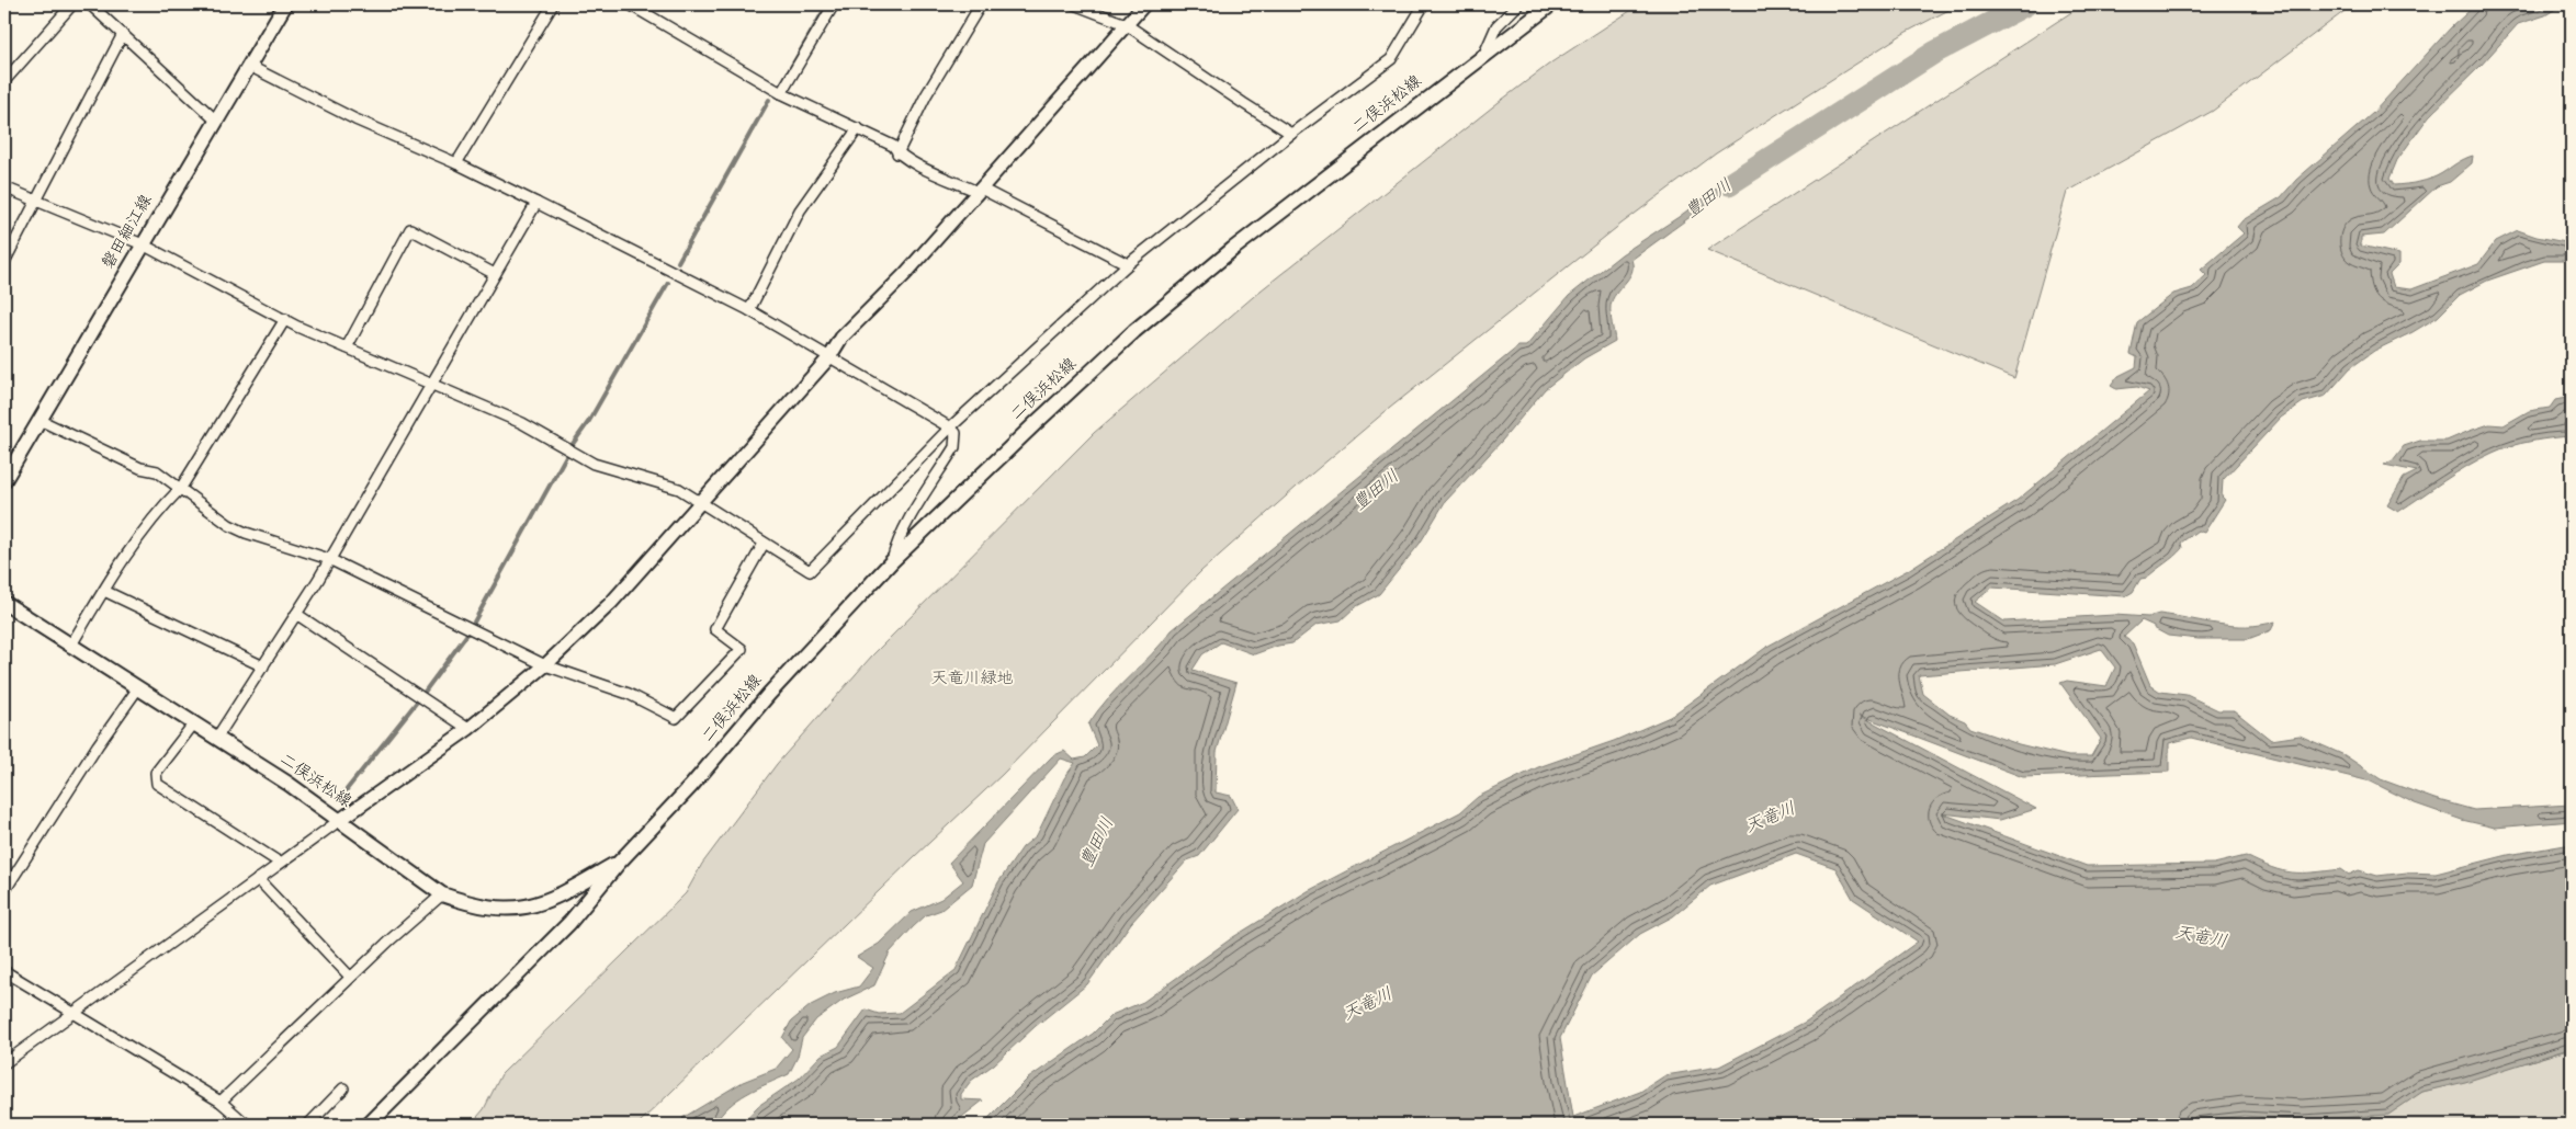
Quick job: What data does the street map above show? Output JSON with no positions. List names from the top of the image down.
{
  "streets": {
    "main road": ["二俣浜松線", "磐田細江線"]
  },
  "water": ["豊田川", "天竜川"],
  "parks": ["天竜川緑地"]
}
